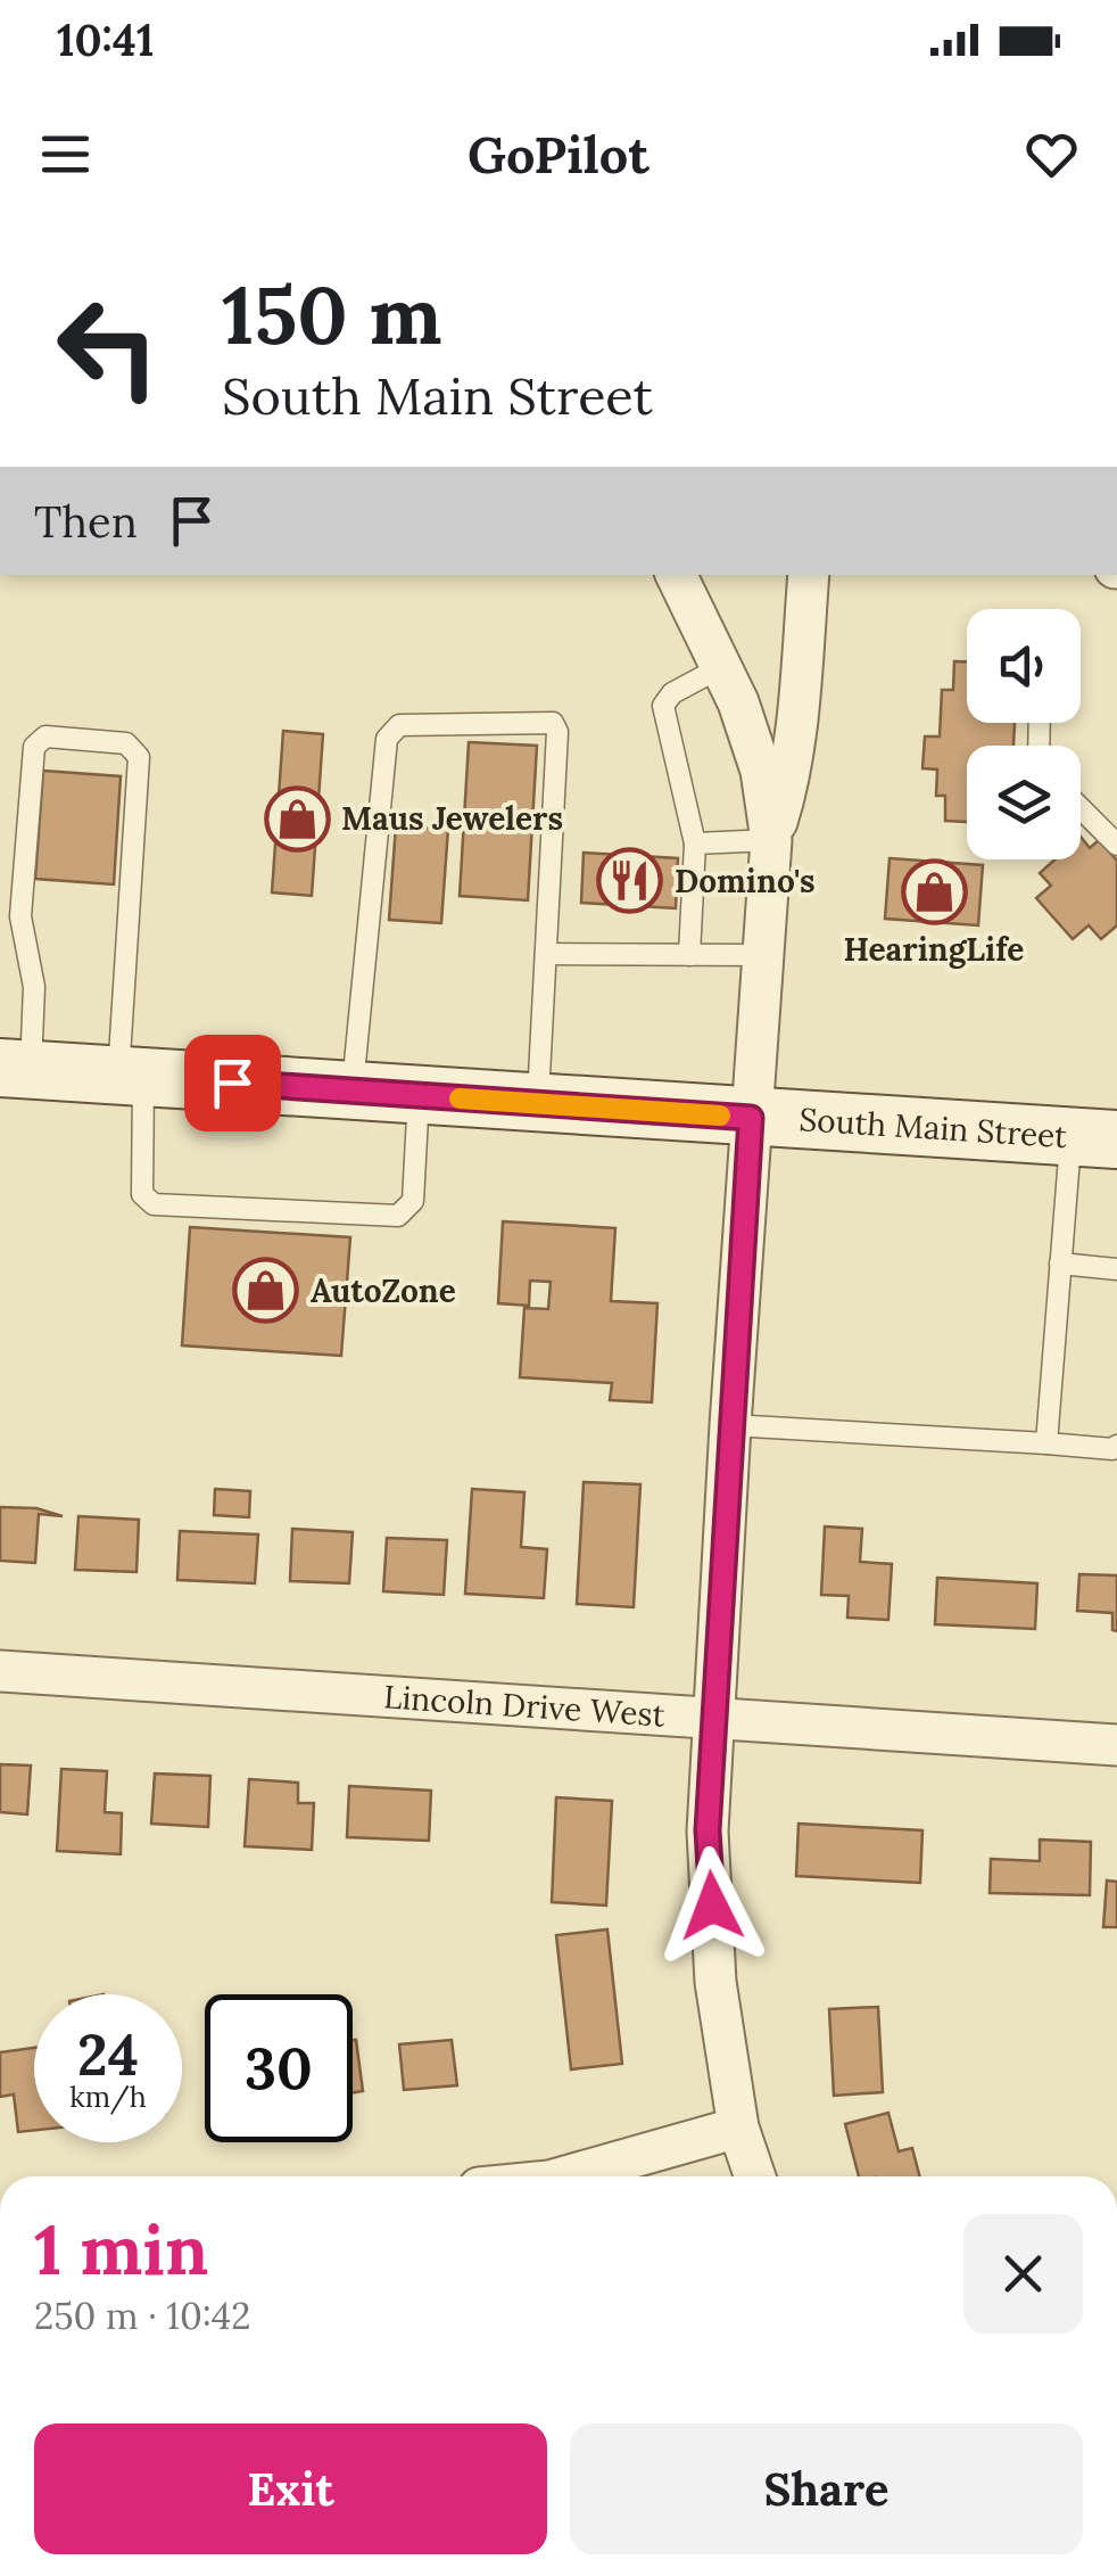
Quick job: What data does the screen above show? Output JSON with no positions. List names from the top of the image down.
{
  "streets": {
    "main road": ["South Main Street"],
    "street": ["Lincoln Drive West"]
  },
  "places": {
    "shop": ["Maus Jewelers", "HearingLife", "AutoZone"],
    "restaurant": ["Domino's"]
  },
  "page": {
    "status": "10:41",
    "header": "GoPilot",
    "turn": ["150 m", "South Main Street"],
    "then": "Then",
    "speed": "24 km/h",
    "limit": "30",
    "heading": ["1 min", "250 m · 10:42"],
    "buttons": ["Exit", "Share"]
  }
}
